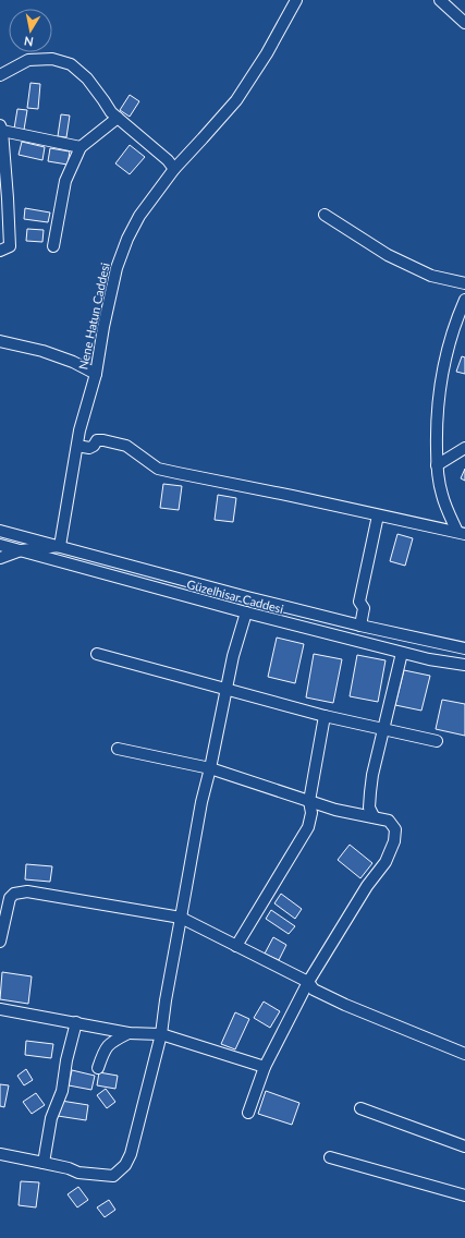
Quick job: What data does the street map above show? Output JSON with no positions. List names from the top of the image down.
{
  "streets": {
    "street": ["Nene Hatun Caddesi", "Güzelhisar Caddesi"]
  },
  "crossings": [
    ["Nene Hatun Caddesi", "Güzelhisar Caddesi"]
  ],
  "north": "bottom"
}
